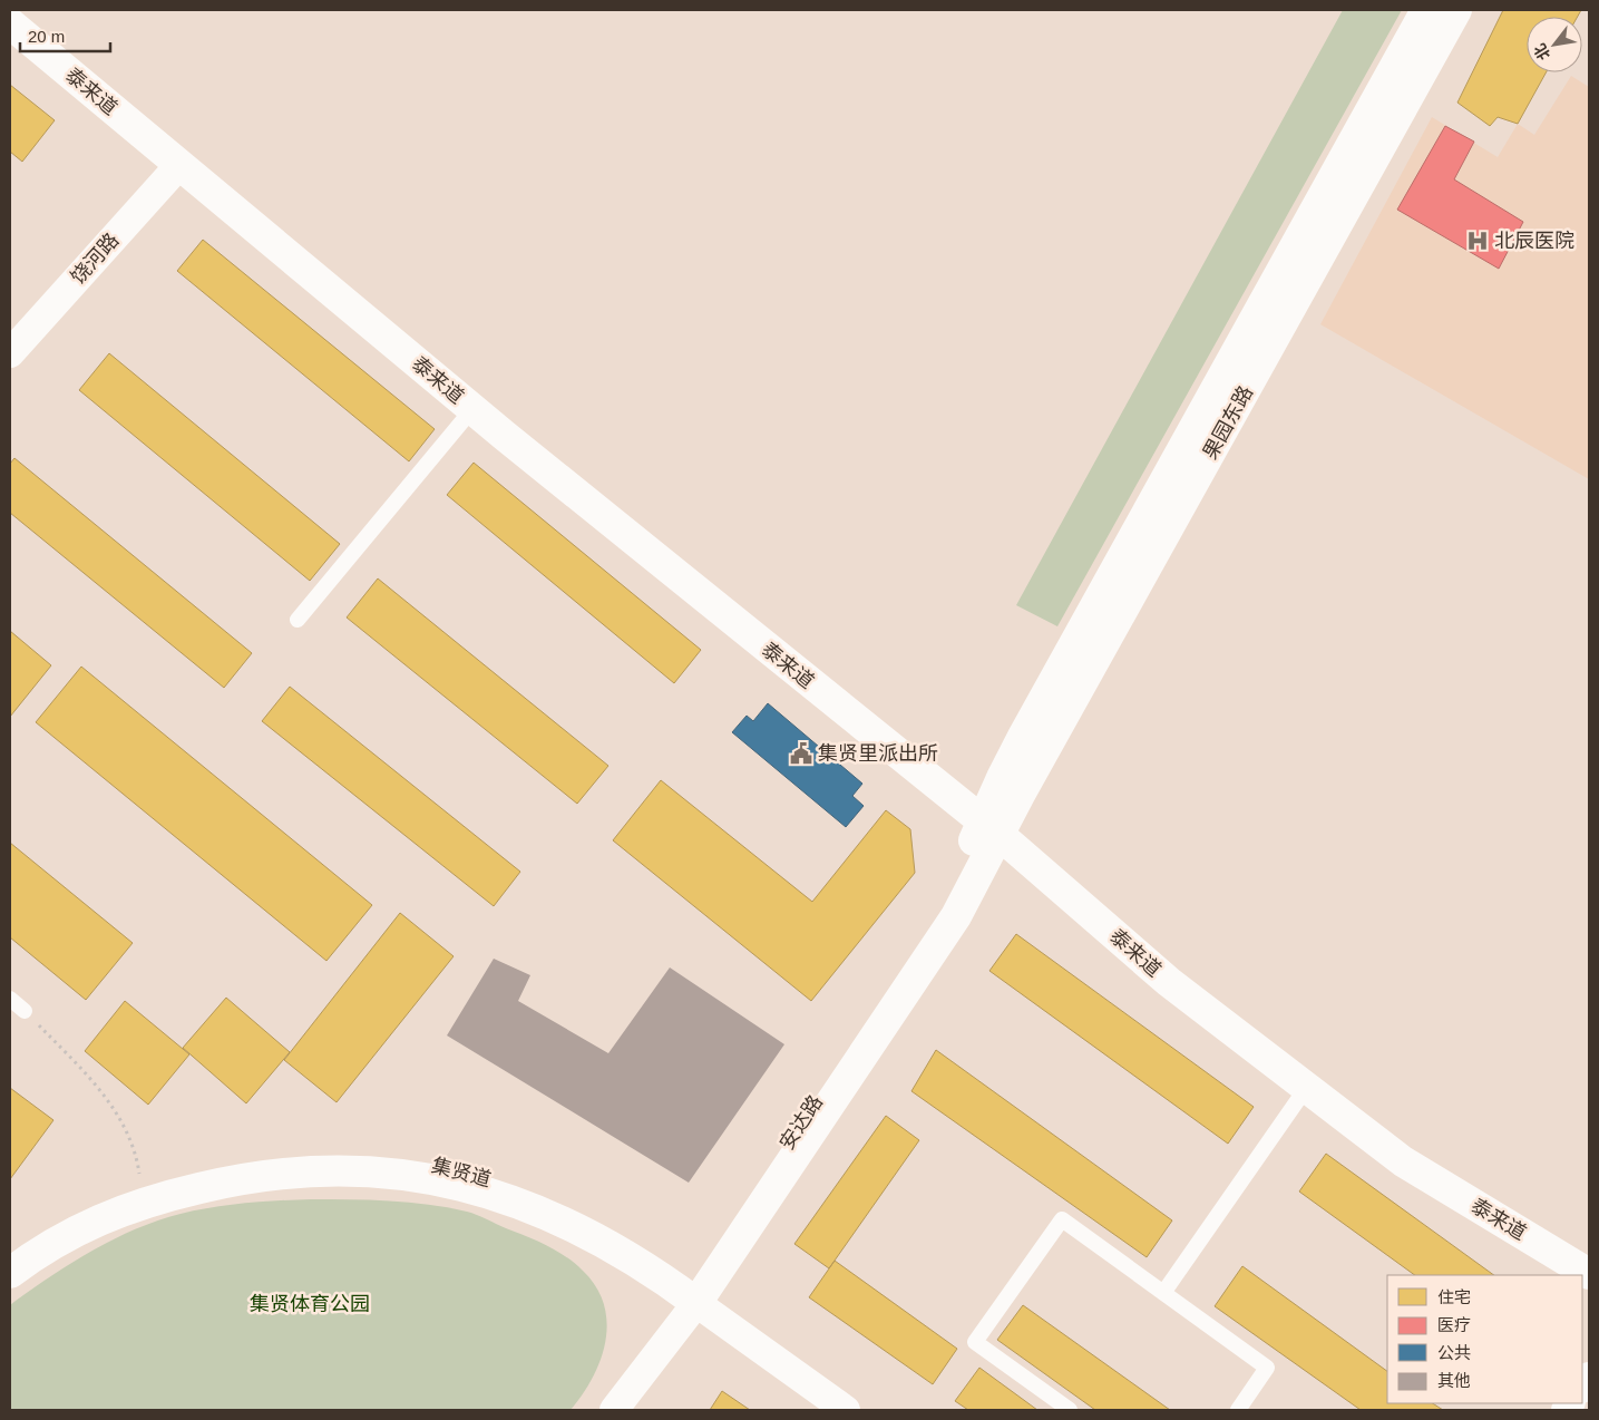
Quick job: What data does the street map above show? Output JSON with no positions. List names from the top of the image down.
{
  "streets": {
    "street": [
      "泰来道",
      "饶河路",
      "果园东路",
      "安达路",
      "集贤道"
    ]
  },
  "crossings": [
    ["泰来道", "饶河路"],
    ["泰来道", "果园东路"],
    ["泰来道", "安达路"],
    ["果园东路", "安达路"],
    ["安达路", "集贤道"]
  ],
  "parks": ["集贤体育公园"],
  "places": {
    "hospital": ["北辰医院"],
    "public building": ["集贤里派出所"]
  },
  "legend": [
    "住宅",
    "医疗",
    "公共",
    "其他"
  ],
  "scale_bar": "20 m",
  "north": "bottom left"
}
